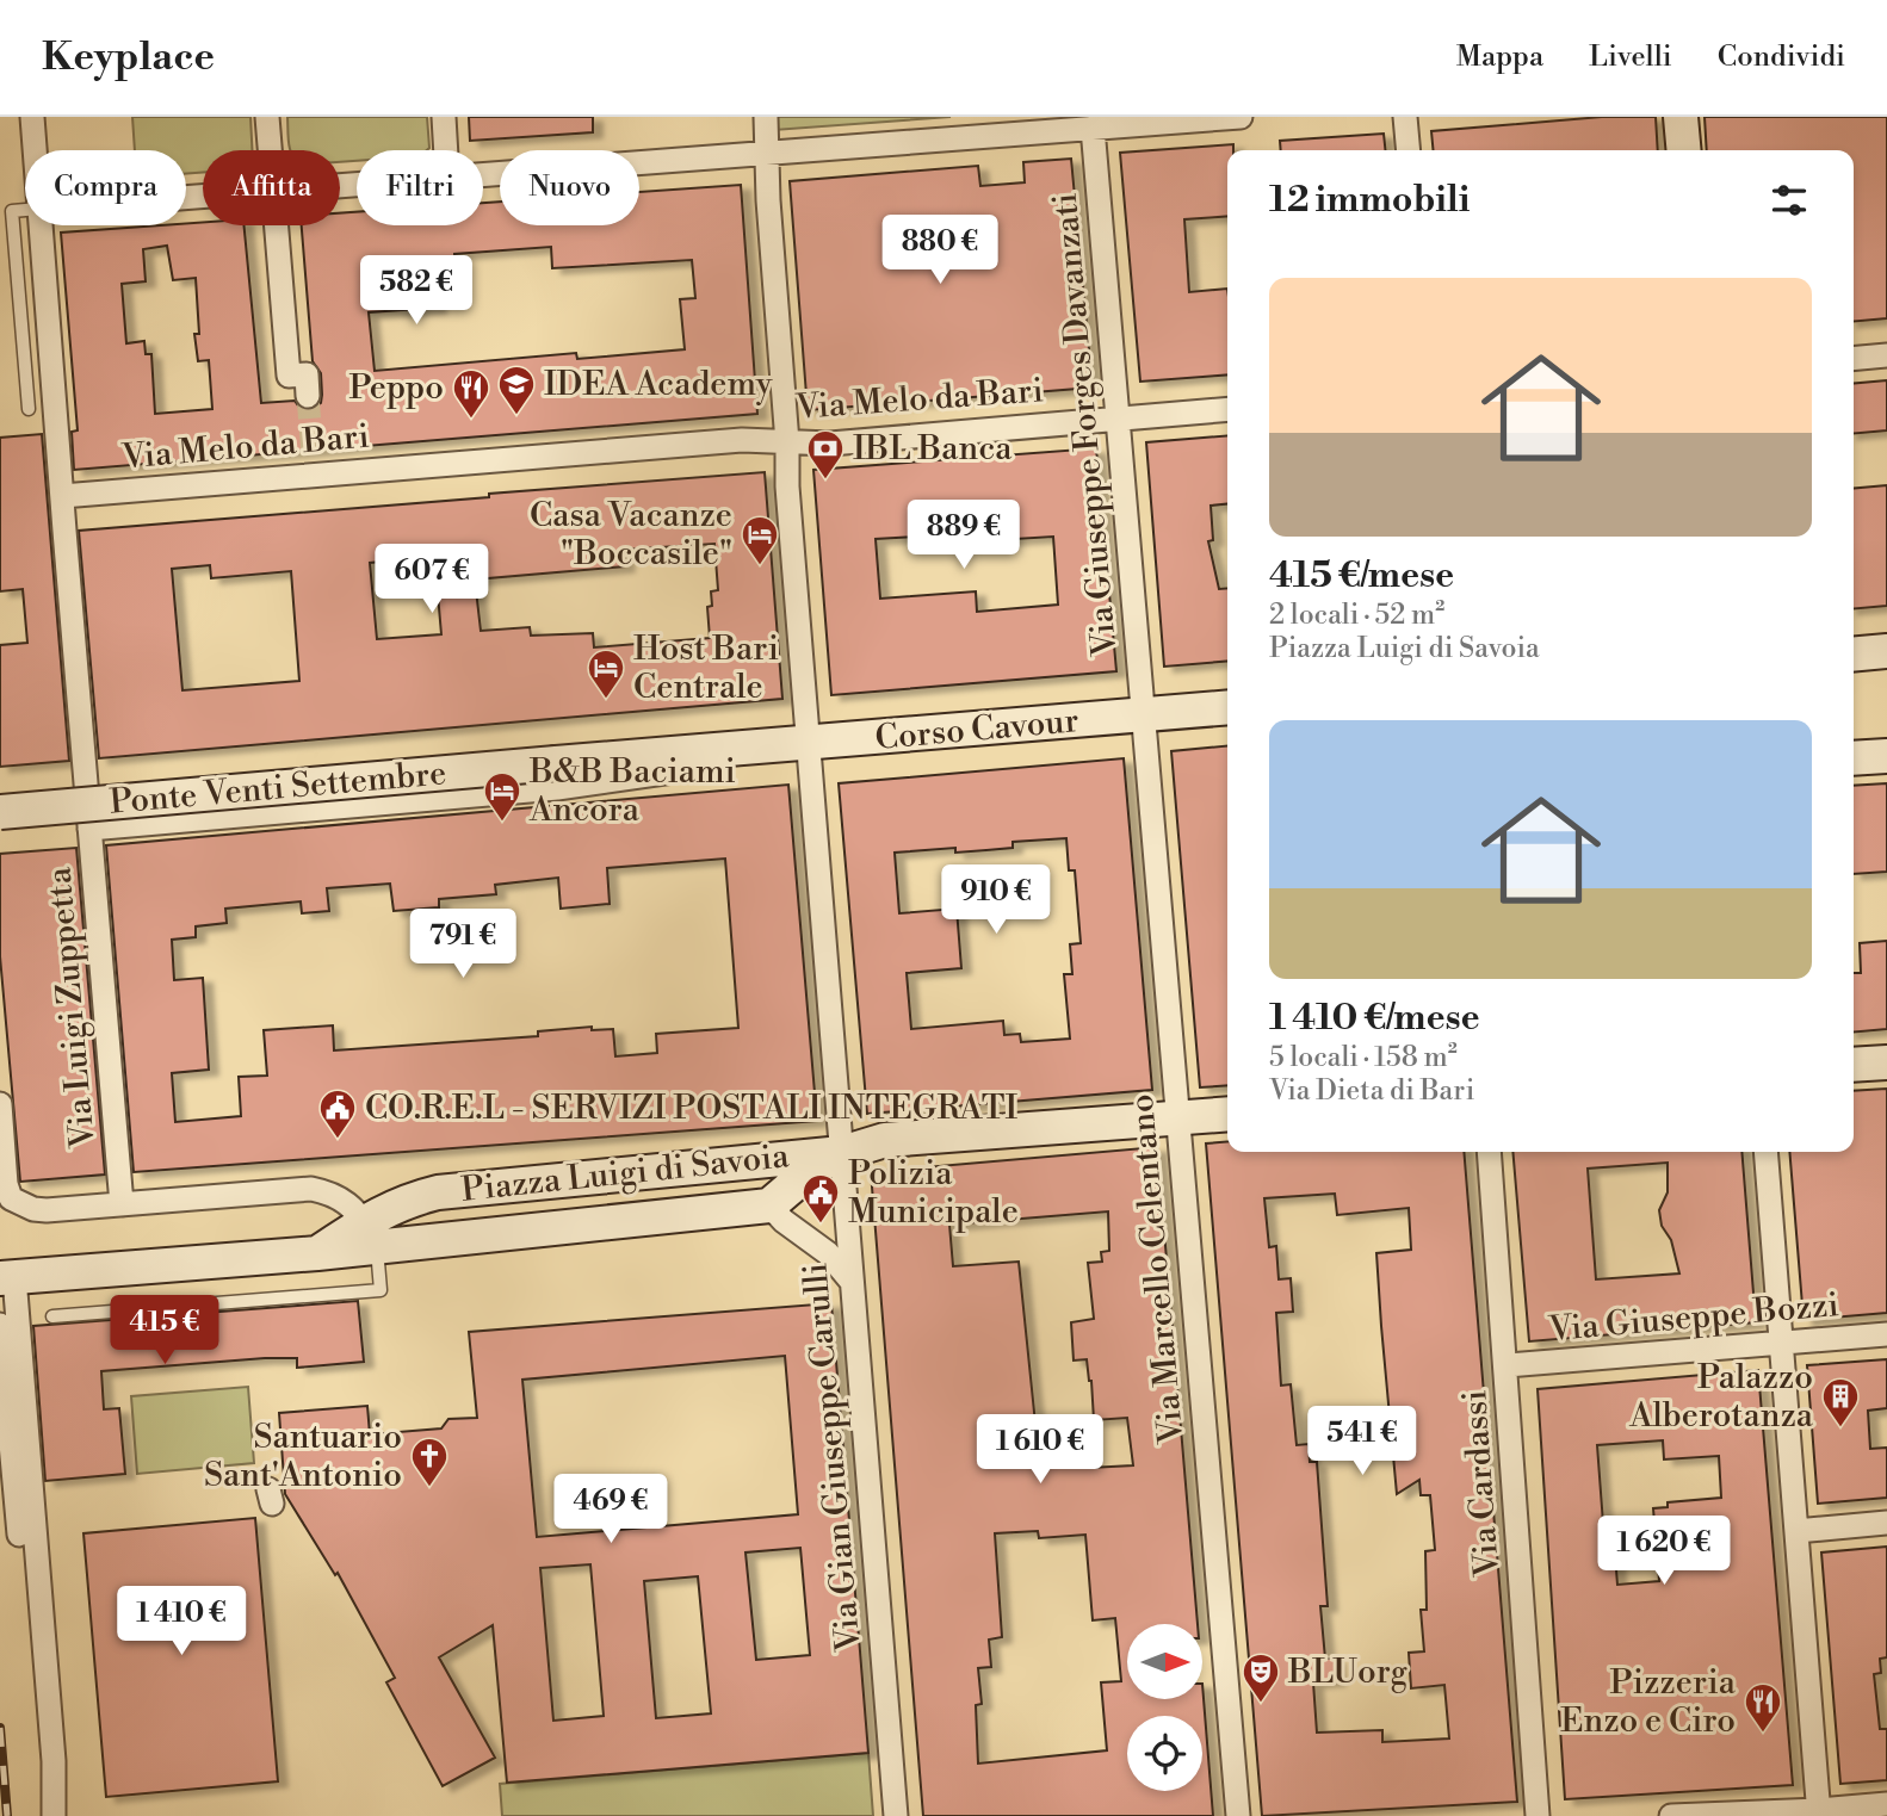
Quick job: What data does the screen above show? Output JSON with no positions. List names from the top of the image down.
{
  "streets": {
    "main road": ["Corso Cavour", "Ponte Venti Settembre", "Piazza Luigi di Savoia"],
    "street": [
      "Via Melo da Bari",
      "Via Giuseppe Forges Davanzati",
      "Via Luigi Zuppetta",
      "Via Marcello Celentano",
      "Via Giuseppe Bozzi",
      "Via Gian Giuseppe Carulli",
      "Via Cardassi"
    ]
  },
  "crossings": [
    ["Via Melo da Bari", "Via Giuseppe Forges Davanzati"],
    ["Via Melo da Bari", "Via Luigi Zuppetta"],
    ["Via Melo da Bari", "Via Gian Giuseppe Carulli"],
    ["Via Giuseppe Forges Davanzati", "Corso Cavour"],
    ["Via Giuseppe Forges Davanzati", "Via Marcello Celentano"],
    ["Corso Cavour", "Ponte Venti Settembre"],
    ["Corso Cavour", "Via Luigi Zuppetta"],
    ["Corso Cavour", "Via Marcello Celentano"],
    ["Corso Cavour", "Via Gian Giuseppe Carulli"],
    ["Piazza Luigi di Savoia", "Via Gian Giuseppe Carulli"],
    ["Via Giuseppe Bozzi", "Via Cardassi"]
  ],
  "places": {
    "school or university": ["IDEA Academy"],
    "restaurant": ["Peppo", "Pizzeria Enzo e Ciro"],
    "bank": ["IBL Banca"],
    "hotel": ["Casa Vacanze \"Boccasile\"", "Host Bari Centrale", "B&B Baciami Ancora"],
    "public building": ["CO.R.E.L - SERVIZI POSTALI INTEGRATI", "Polizia Municipale"],
    "building": ["Palazzo Alberotanza"],
    "church": ["Santuario Sant'Antonio"],
    "theatre": ["BLUorg"]
  },
  "north": "right",
  "page": {
    "header": "Keyplace",
    "nav": ["Mappa", "Livelli", "Condividi"],
    "chip": [
      "Compra",
      "Affitta",
      "Filtri",
      "Nuovo"
    ],
    "heading": "12 immobili",
    "price": [
      "880 €",
      "582 €",
      "889 €",
      "607 €",
      "910 €",
      "791 €",
      "415 €",
      "541 €",
      "1 610 €",
      "469 €",
      "1 620 €",
      "1 410 €"
    ],
    "list": [
      {
        "name": "415 €/mese",
        "note": "2 locali · 52 m² · Piazza Luigi di Savoia"
      },
      {
        "name": "1 410 €/mese",
        "note": "5 locali · 158 m² · Via Dieta di Bari"
      }
    ]
  }
}
